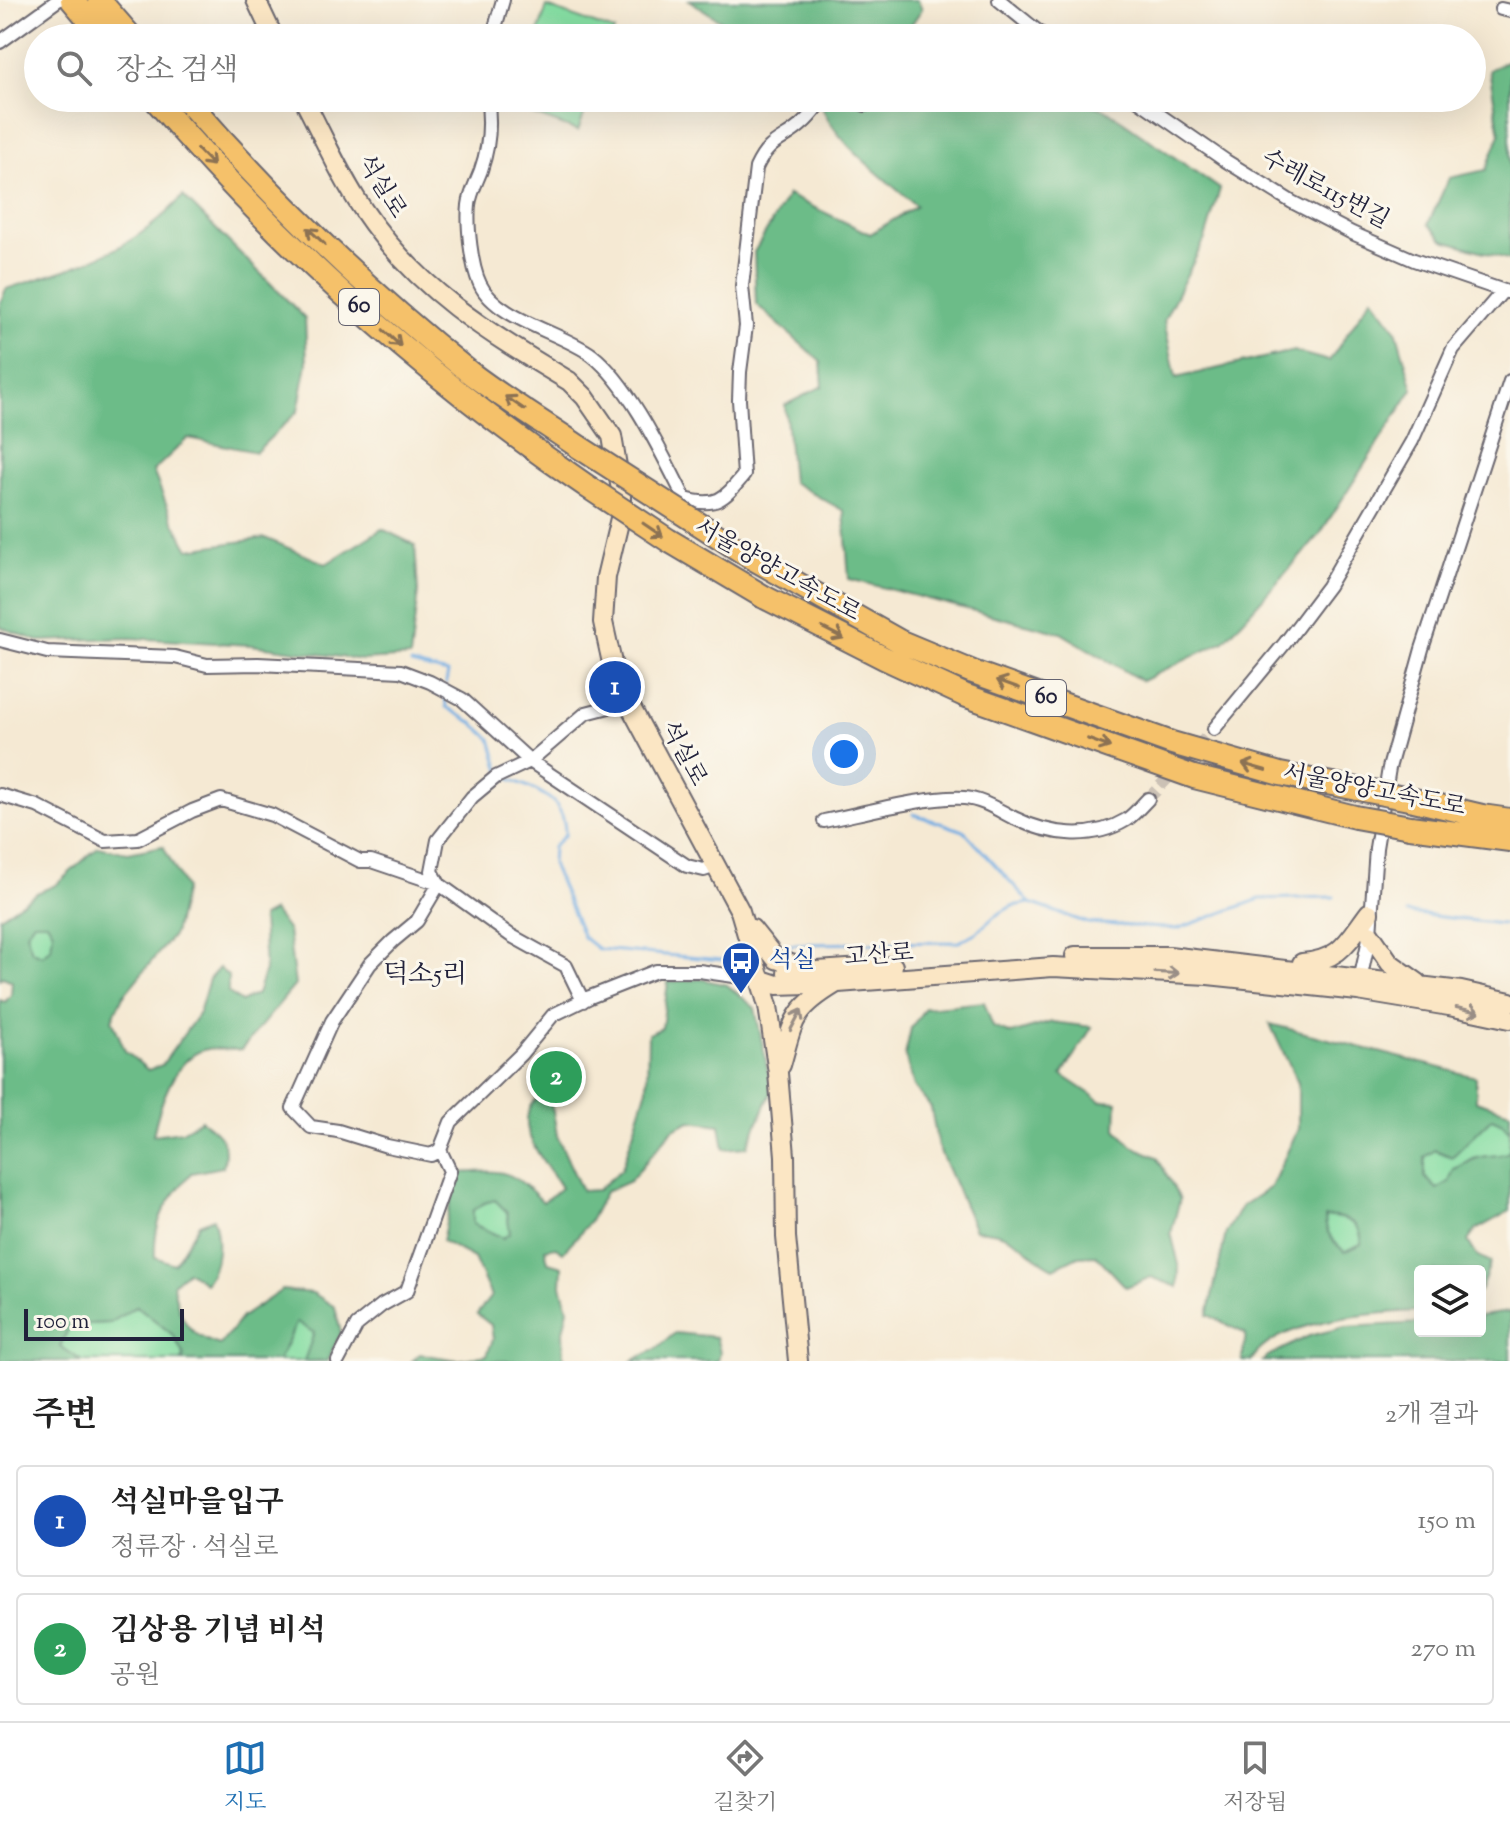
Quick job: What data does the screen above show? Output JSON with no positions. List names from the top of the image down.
{
  "streets": {
    "highway": ["60", "서울양양고속도로"],
    "street": ["석실로", "수레로115번길", "고산로"]
  },
  "crossings": [
    ["석실로", "고산로"]
  ],
  "districts": ["덕소5리"],
  "places": {
    "bus stop": ["석실"]
  },
  "scale_bar": "100 m",
  "page": {
    "search": "장소 검색",
    "pins": ["1", "2"],
    "scale": "100 m",
    "heading": ["주변", "2개 결과"],
    "list": [
      {
        "mark": "1",
        "name": "석실마을입구",
        "note": "정류장 · 석실로",
        "value": "150 m"
      },
      {
        "mark": "2",
        "name": "김상용 기념 비석",
        "note": "공원",
        "value": "270 m"
      }
    ],
    "nav": ["지도", "길찾기", "저장됨"]
  }
}
